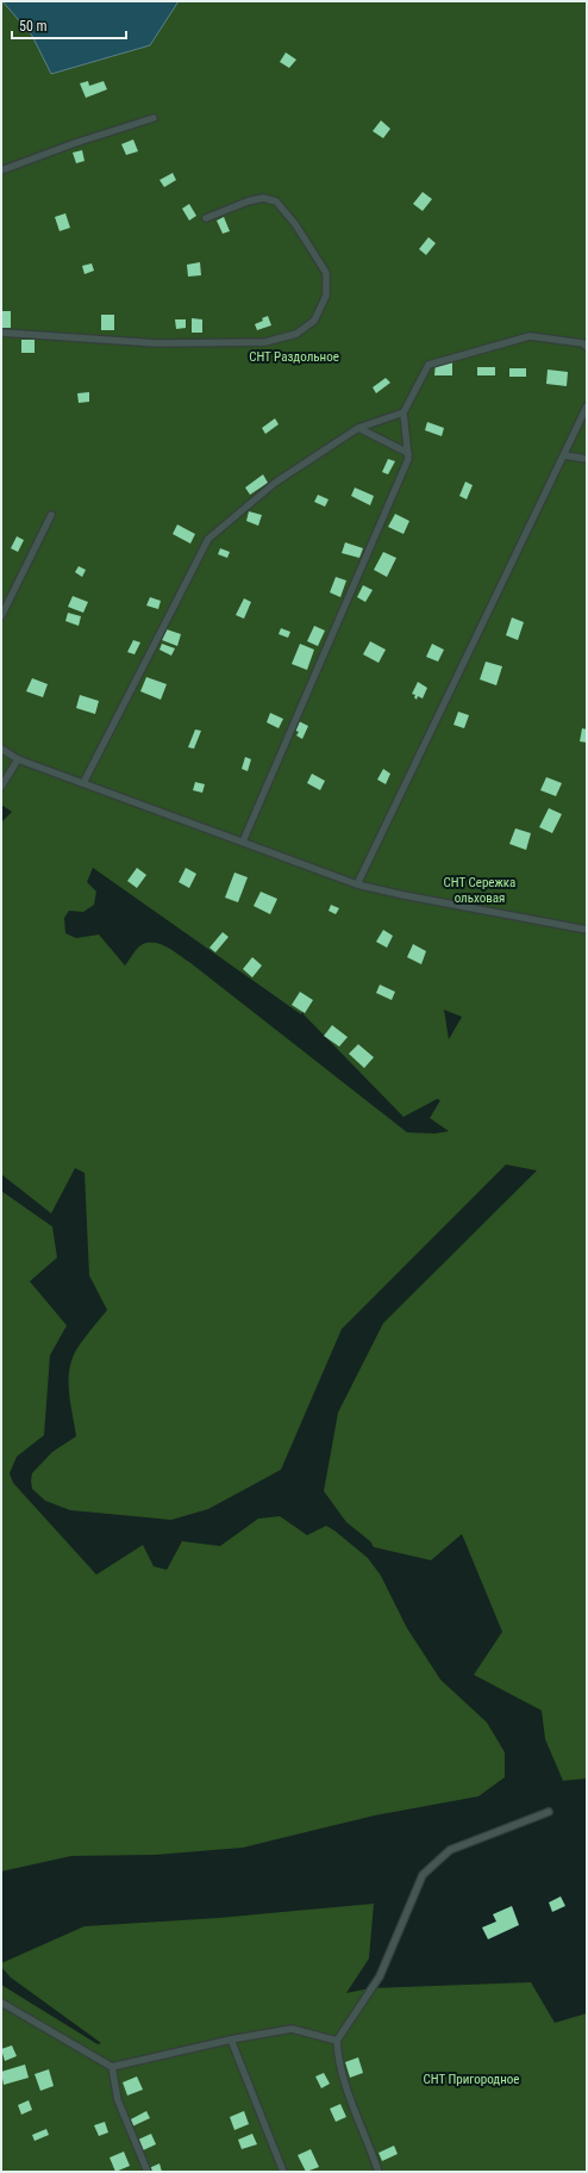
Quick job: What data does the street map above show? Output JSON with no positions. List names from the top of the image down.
{
  "parks": ["СНТ Раздольное", "СНТ Сережка ольховая", "СНТ Пригородное"],
  "scale_bar": "50 m"
}
